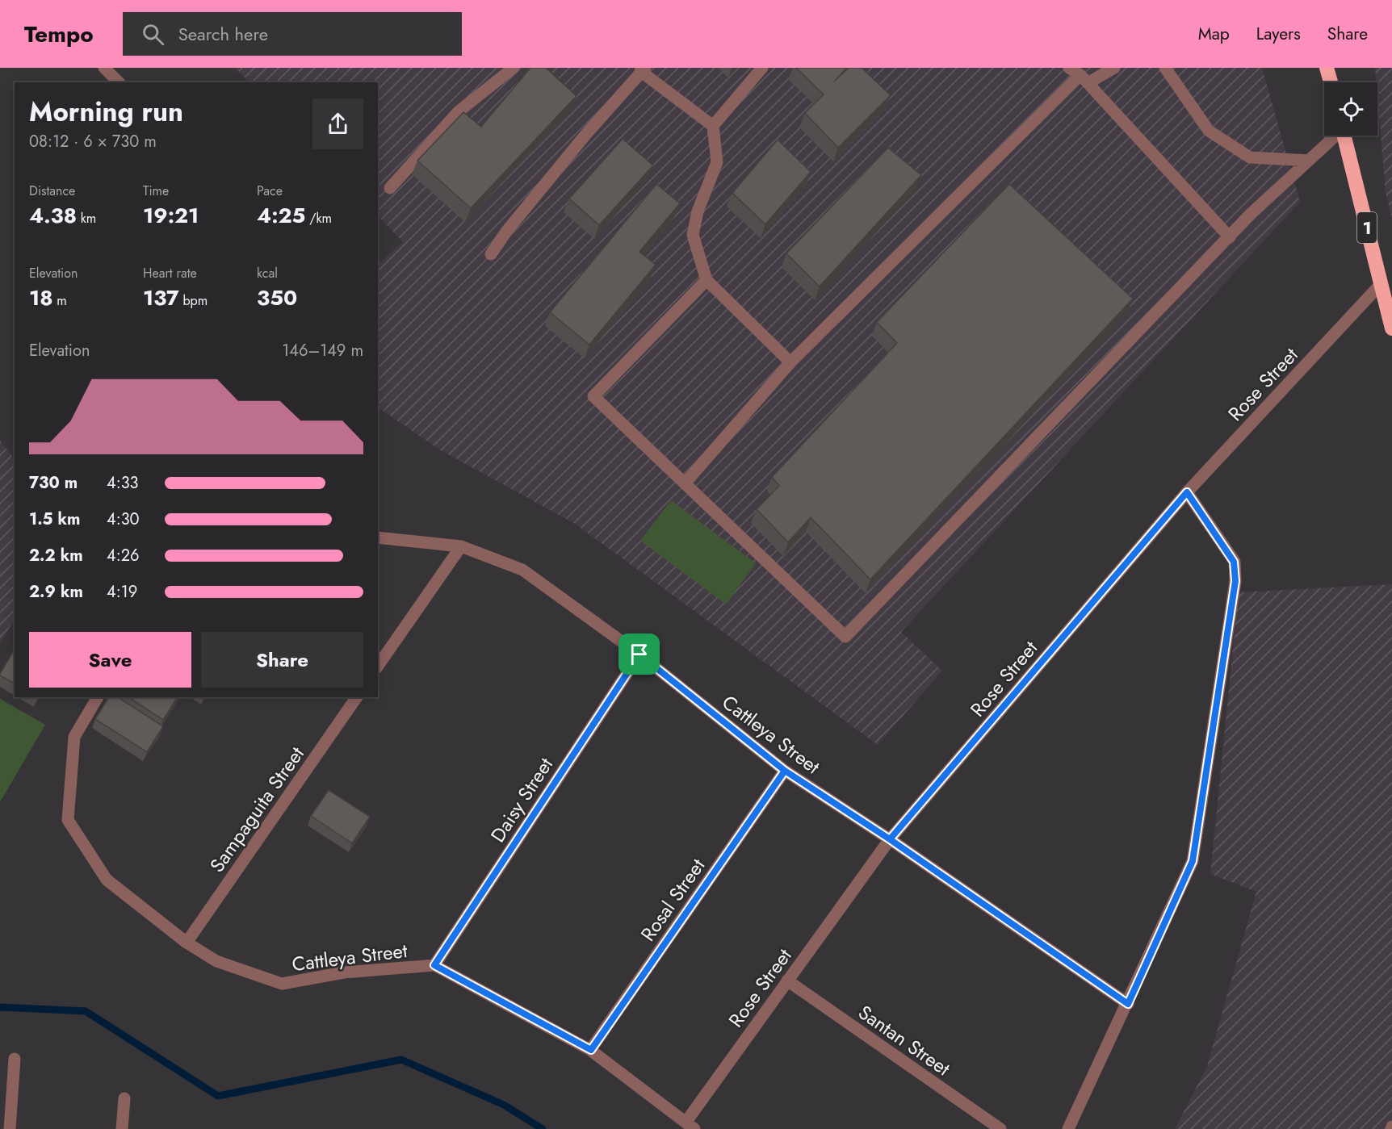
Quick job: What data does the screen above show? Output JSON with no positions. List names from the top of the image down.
{
  "streets": {
    "highway": ["1"],
    "street": [
      "Rose Street",
      "Cattleya Street",
      "Daisy Street",
      "Sampaguita Street",
      "Rosal Street",
      "Santan Street"
    ]
  },
  "crossings": [
    ["1", "Rose Street"],
    ["Rose Street", "Cattleya Street"],
    ["Rose Street", "Santan Street"],
    ["Cattleya Street", "Daisy Street"],
    ["Cattleya Street", "Sampaguita Street"],
    ["Cattleya Street", "Rosal Street"]
  ],
  "page": {
    "header": "Tempo",
    "search": "Search here",
    "nav": ["Map", "Layers", "Share"],
    "heading": ["Morning run", "08:12 · 6 × 730 m"],
    "stats": [
      ["Distance", "4.38 km"],
      ["Time", "19:21"],
      ["Pace", "4:25 /km"],
      ["Elevation", "18 m"],
      ["Heart rate", "137 bpm"],
      ["kcal", "350"]
    ],
    "chart": ["Elevation", "146–149 m"],
    "list": [
      {
        "name": "730 m",
        "note": "4:33"
      },
      {
        "name": "1.5 km",
        "note": "4:30"
      },
      {
        "name": "2.2 km",
        "note": "4:26"
      },
      {
        "name": "2.9 km",
        "note": "4:19"
      }
    ],
    "buttons": ["Save", "Share"]
  }
}
